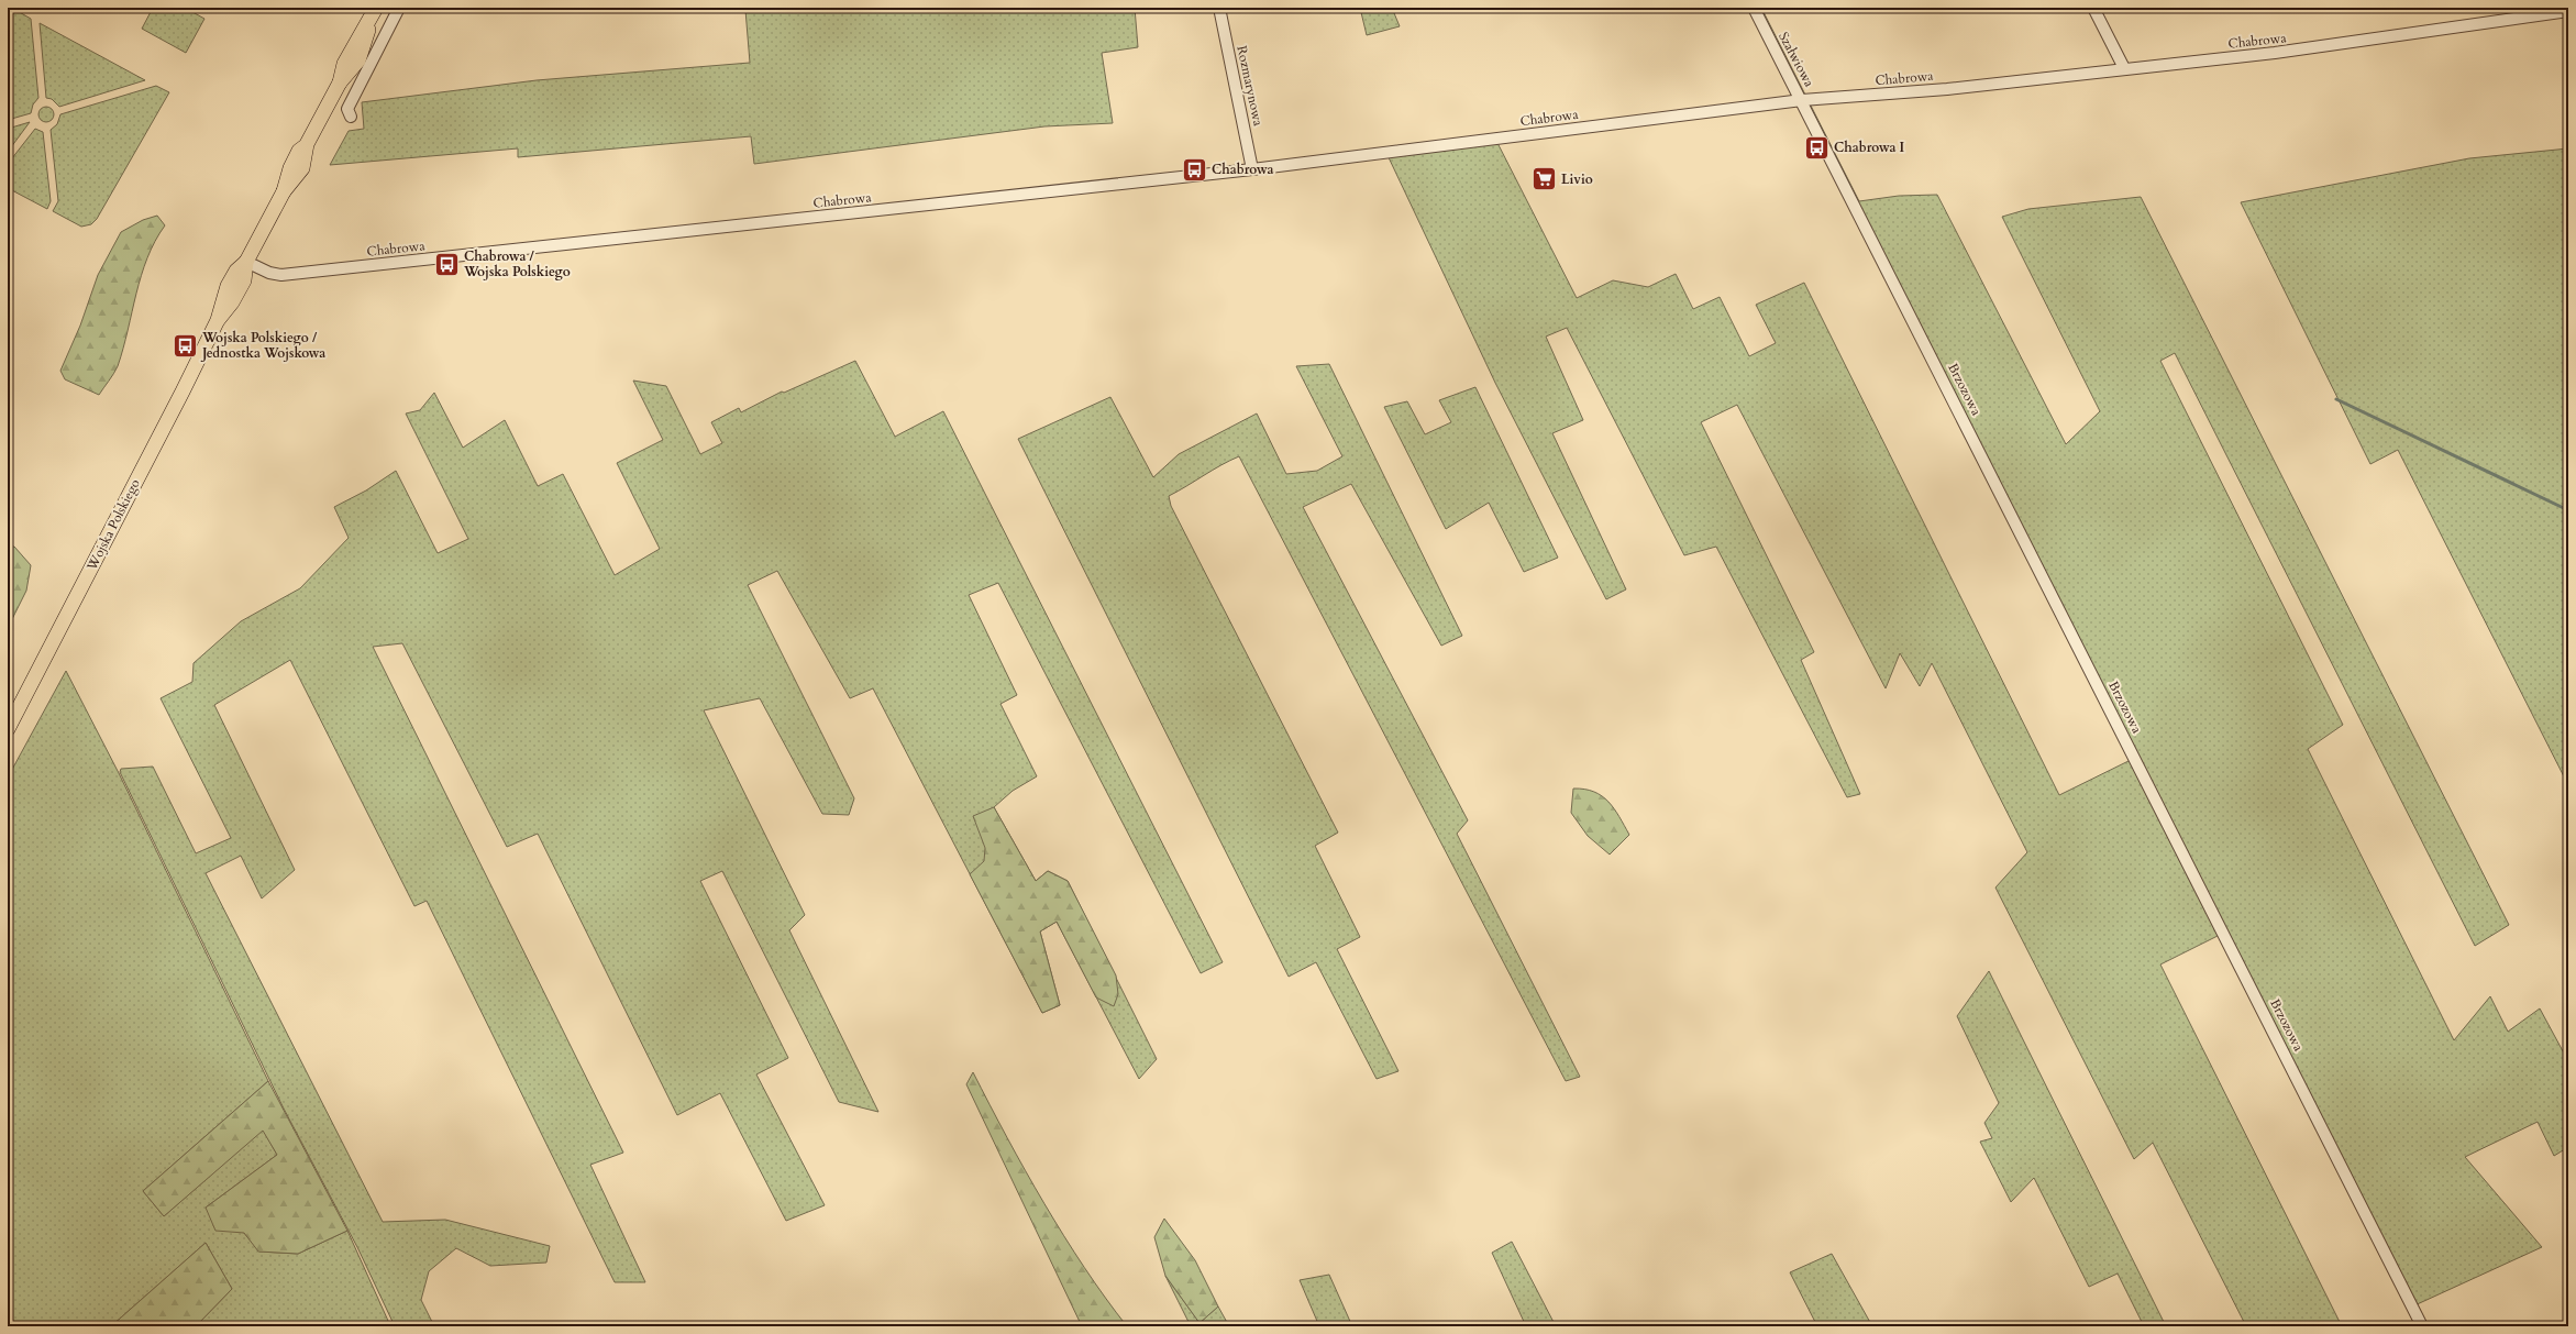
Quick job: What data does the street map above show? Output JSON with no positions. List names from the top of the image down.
{
  "streets": {
    "main road": ["Wojska Polskiego"],
    "street": [
      "Chabrowa",
      "Szałwiowa",
      "Rozmarynowa",
      "Brzozowa"
    ]
  },
  "crossings": [
    ["Chabrowa", "Szałwiowa"],
    ["Chabrowa", "Rozmarynowa"],
    ["Chabrowa", "Brzozowa"],
    ["Chabrowa", "Wojska Polskiego"],
    ["Szałwiowa", "Brzozowa"]
  ],
  "places": {
    "bus stop": [
      "Chabrowa I",
      "Chabrowa",
      "Chabrowa / Wojska Polskiego",
      "Wojska Polskiego / Jednostka Wojskowa"
    ],
    "supermarket": ["Livio"]
  }
}
